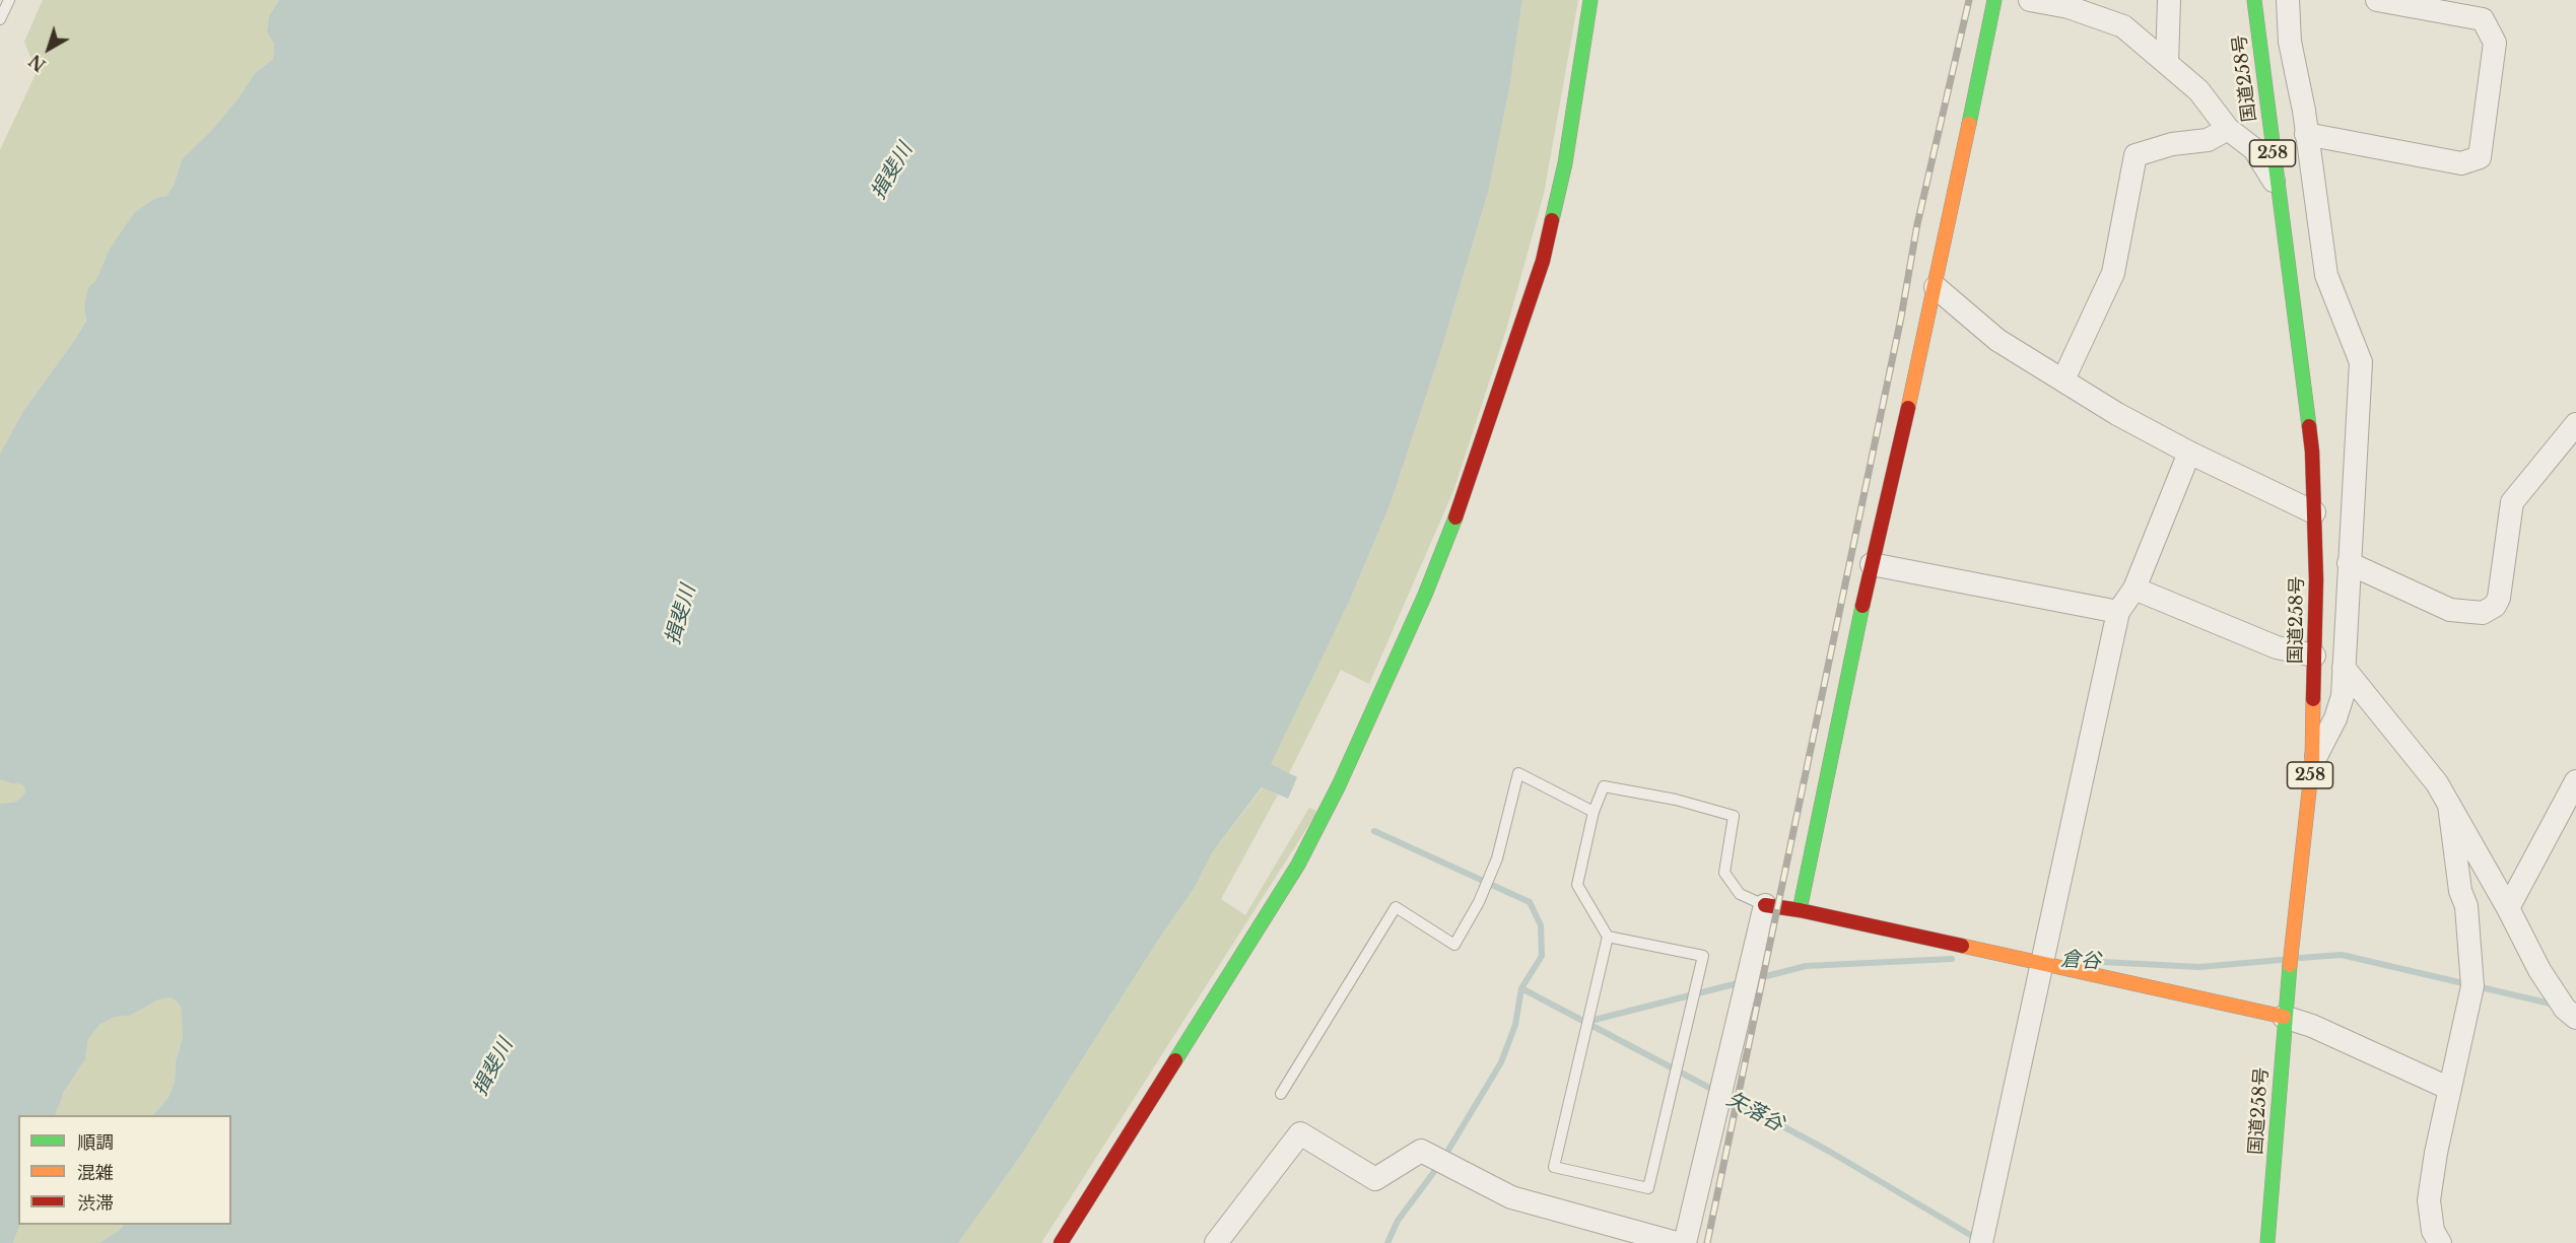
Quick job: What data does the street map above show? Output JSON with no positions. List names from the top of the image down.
{
  "streets": {
    "main road": ["国道258号", "258"]
  },
  "water": ["揖斐川", "倉谷", "矢落谷"],
  "legend": ["順調", "混雑", "渋滞"],
  "north": "bottom left"
}
